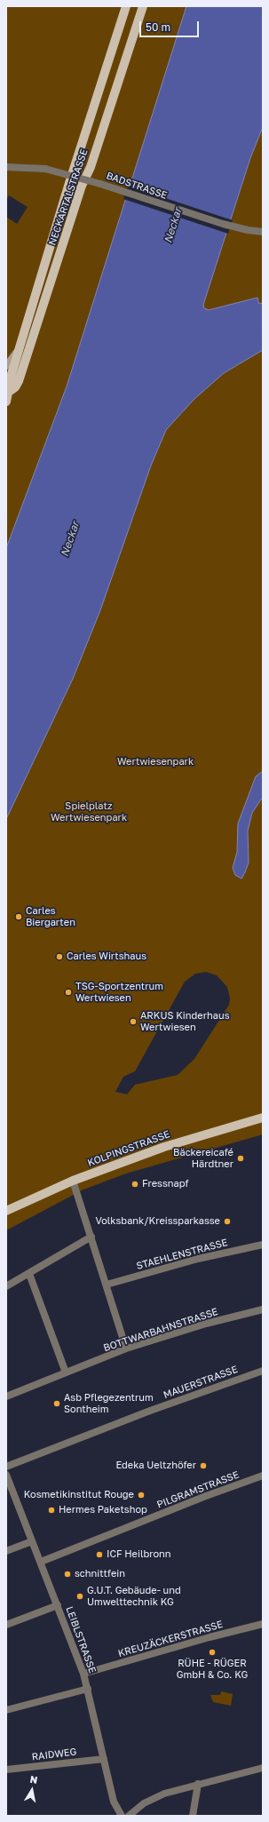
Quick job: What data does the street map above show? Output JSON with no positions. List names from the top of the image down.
{
  "streets": {
    "main road": ["NECKARTALSTRASSE", "KOLPINGSTRASSE"],
    "street": [
      "BADSTRASSE",
      "STAEHLENSTRASSE",
      "BOTTWARBAHNSTRASSE",
      "MAUERSTRASSE",
      "PILGRAMSTRASSE",
      "KREUZÄCKERSTRASSE",
      "LEIBLSTRASSE",
      "RAIDWEG"
    ]
  },
  "crossings": [
    ["PILGRAMSTRASSE", "LEIBLSTRASSE"],
    ["KREUZÄCKERSTRASSE", "LEIBLSTRASSE"],
    ["LEIBLSTRASSE", "RAIDWEG"]
  ],
  "water": ["Neckar"],
  "parks": ["Wertwiesenpark", "Spielplatz Wertwiesenpark"],
  "places": [
    "Carles Biergarten",
    "Carles Wirtshaus",
    "TSG-Sportzentrum Wertwiesen",
    "ARKUS Kinderhaus Wertwiesen",
    "Bäckereicafé Härdtner",
    "Fressnapf",
    "Volksbank/Kreissparkasse",
    "Asb Pflegezentrum Sontheim",
    "Edeka Ueltzhöfer",
    "Kosmetikinstitut Rouge",
    "Hermes Paketshop",
    "ICF Heilbronn",
    "schnittfein",
    "G.U.T. Gebäude- und Umwelttechnik KG",
    "RÜHE - RÜGER GmbH & Co. KG"
  ],
  "scale_bar": "50 m",
  "north": "top"
}
